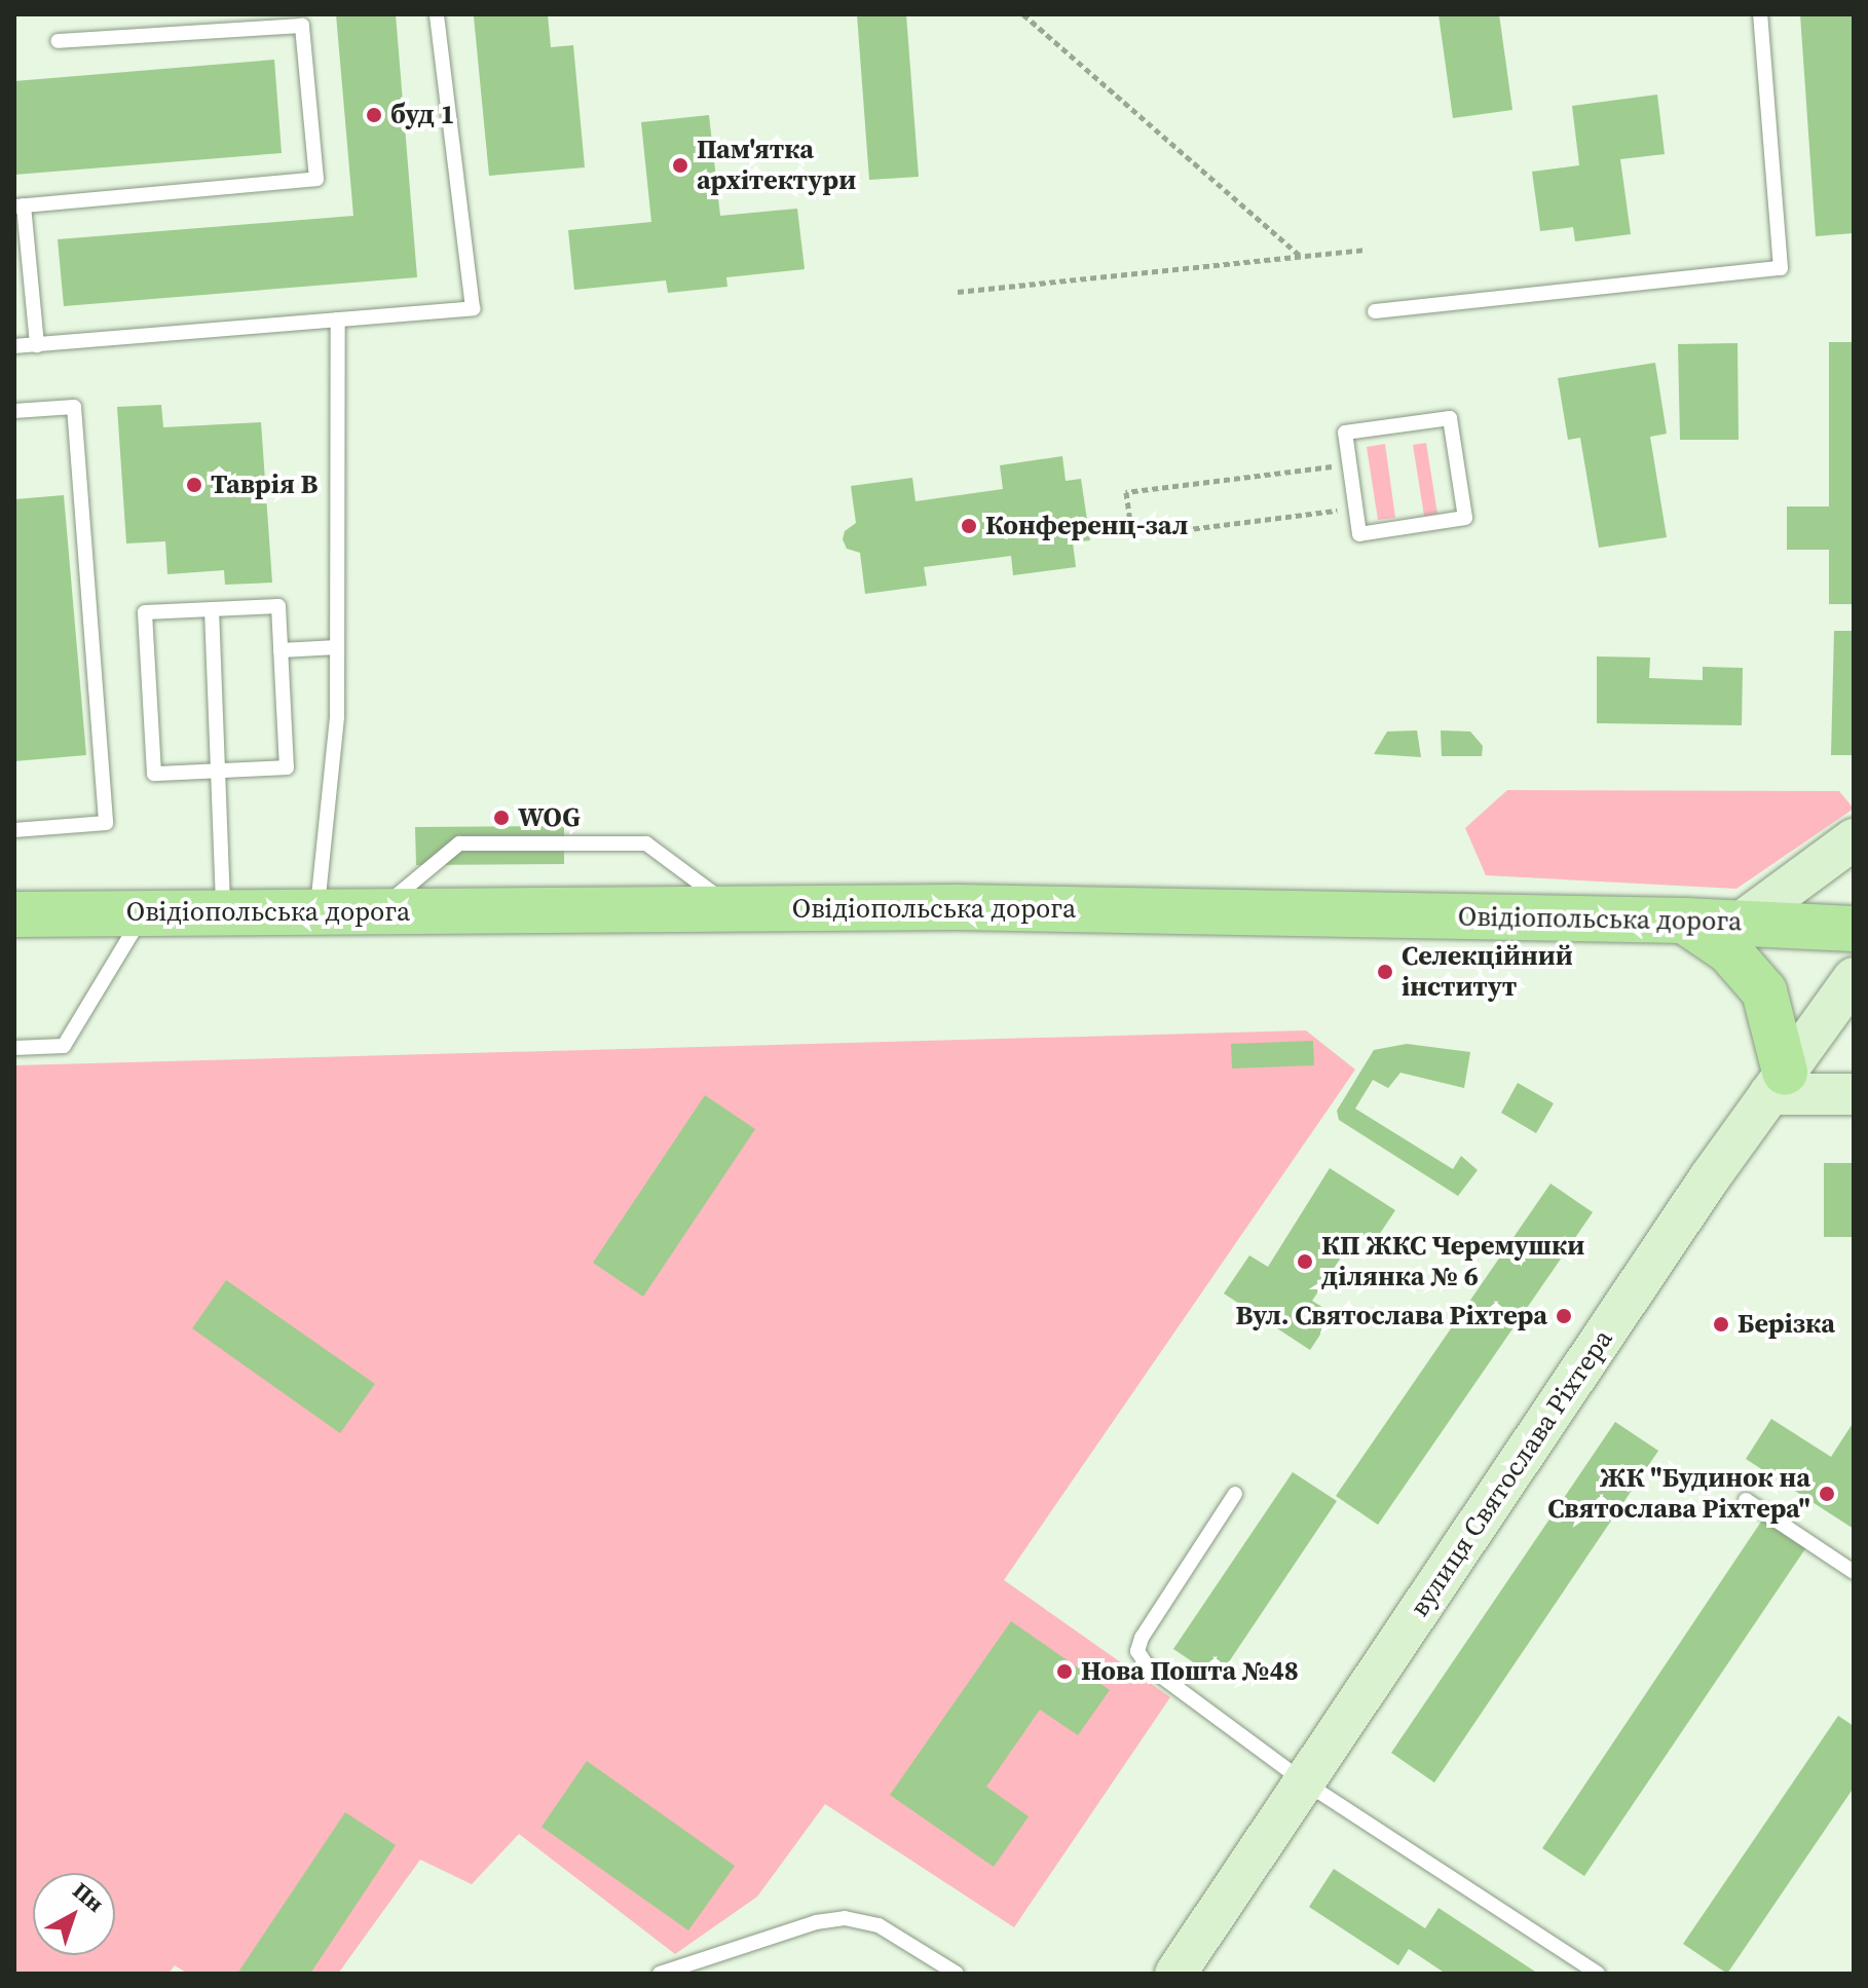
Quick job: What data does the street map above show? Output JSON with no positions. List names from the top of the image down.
{
  "streets": {
    "main road": ["Овідіопольська дорога", "вулиця Святослава Ріхтера"]
  },
  "places": [
    "буд 1",
    "Пам'ятка архітектури",
    "Таврія В",
    "Конференц-зал",
    "WOG",
    "Селекційний інститут",
    "КП ЖКС Черемушки ділянка № 6",
    "Вул. Святослава Ріхтера",
    "Берізка",
    "ЖК \"Будинок на Святослава Ріхтера\"",
    "Нова Пошта №48"
  ],
  "north": "top right"
}
